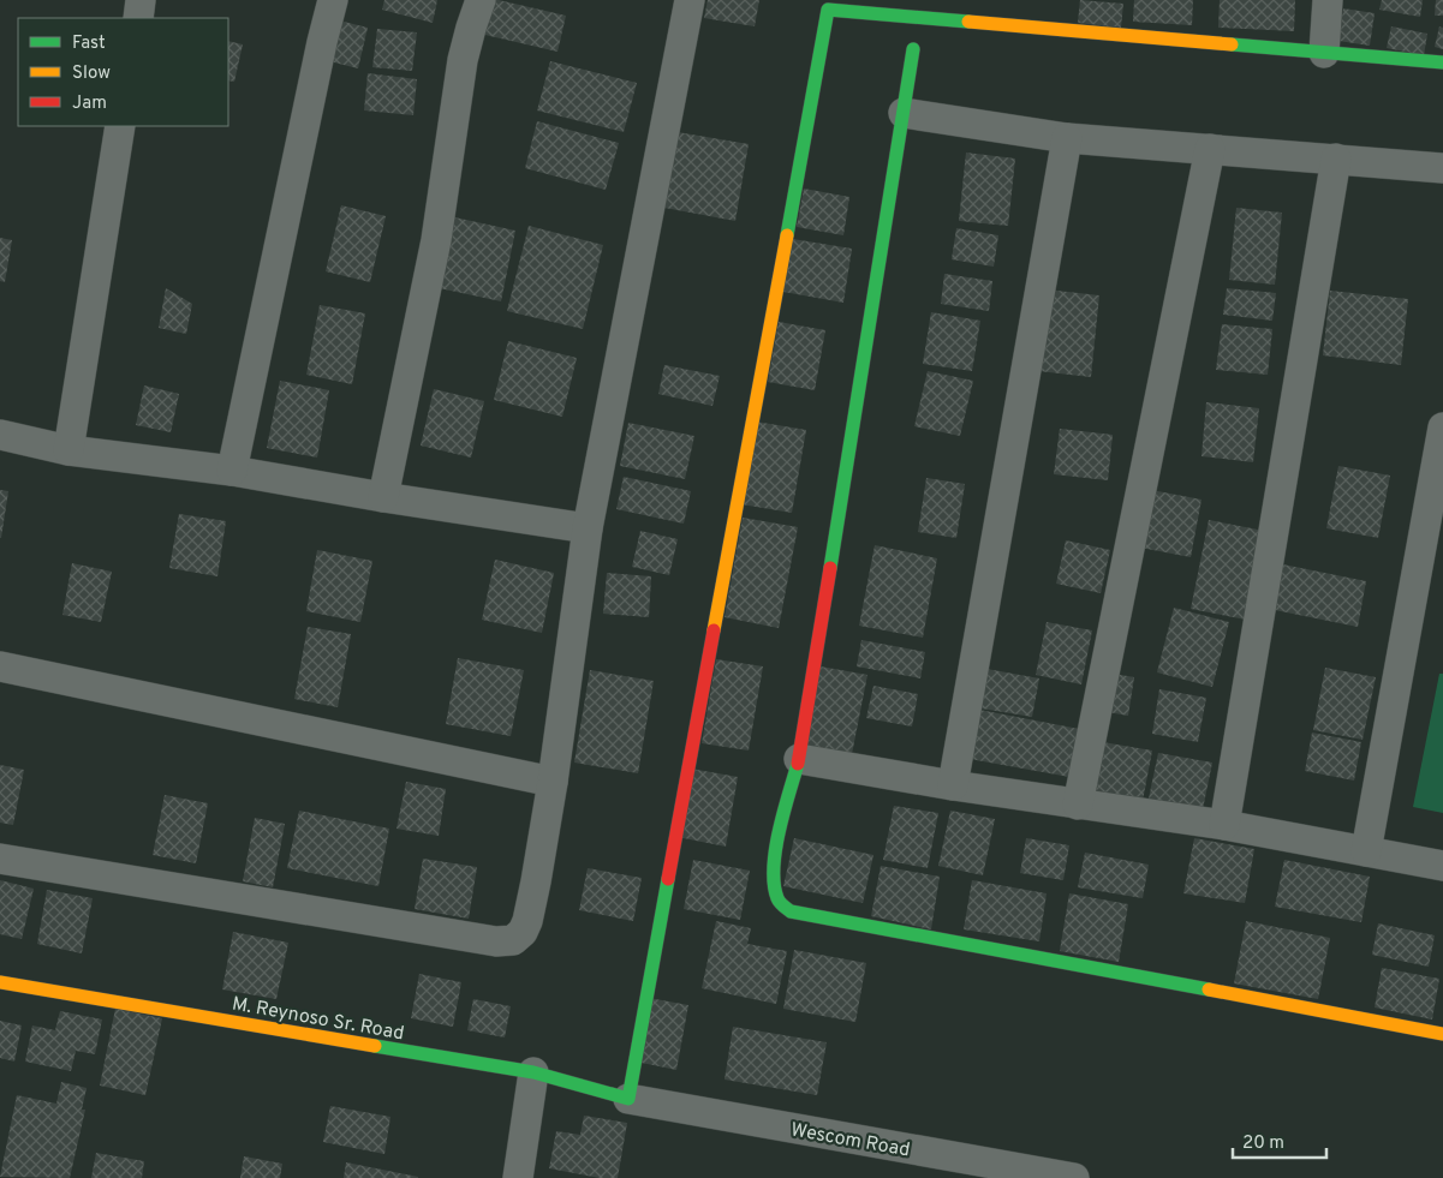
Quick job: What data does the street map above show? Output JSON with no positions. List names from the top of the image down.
{
  "streets": {
    "street": ["M. Reynoso Sr. Road", "Wescom Road"]
  },
  "crossings": [
    ["M. Reynoso Sr. Road", "Wescom Road"]
  ],
  "legend": ["Fast", "Slow", "Jam"],
  "scale_bar": "20 m"
}
